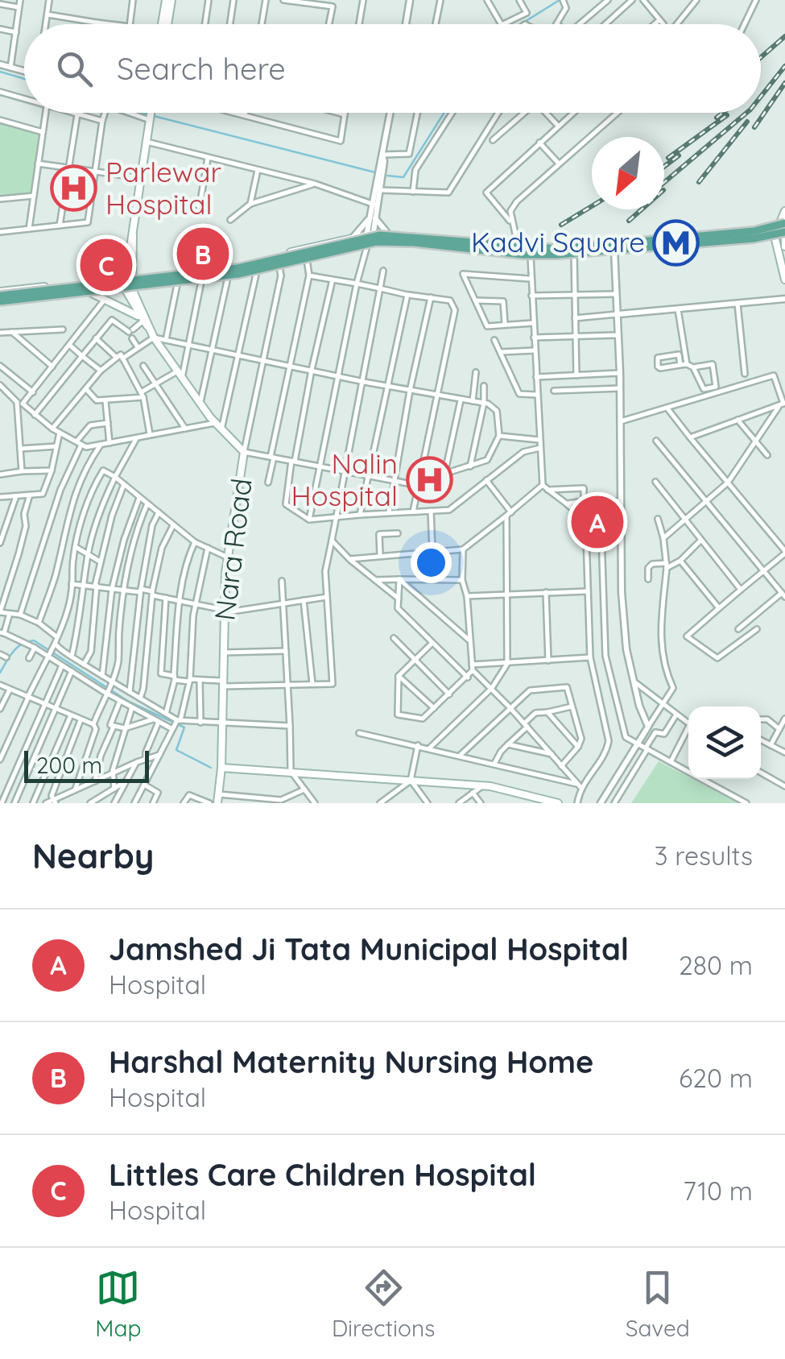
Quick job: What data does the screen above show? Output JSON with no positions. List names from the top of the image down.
{
  "streets": {
    "main road": ["Nara Road"]
  },
  "places": {
    "hospital": ["Parlewar Hospital", "Nalin Hospital"],
    "metro station": ["Kadvi Square"]
  },
  "scale_bar": "200 m",
  "north": "bottom left",
  "page": {
    "search": "Search here",
    "pins": ["B", "C", "A"],
    "scale": "200 m",
    "heading": ["Nearby", "3 results"],
    "list": [
      {
        "mark": "A",
        "name": "Jamshed Ji Tata Municipal Hospital",
        "note": "Hospital",
        "value": "280 m"
      },
      {
        "mark": "B",
        "name": "Harshal Maternity Nursing Home",
        "note": "Hospital",
        "value": "620 m"
      },
      {
        "mark": "C",
        "name": "Littles Care Children Hospital",
        "note": "Hospital",
        "value": "710 m"
      }
    ],
    "nav": ["Map", "Directions", "Saved"]
  }
}
